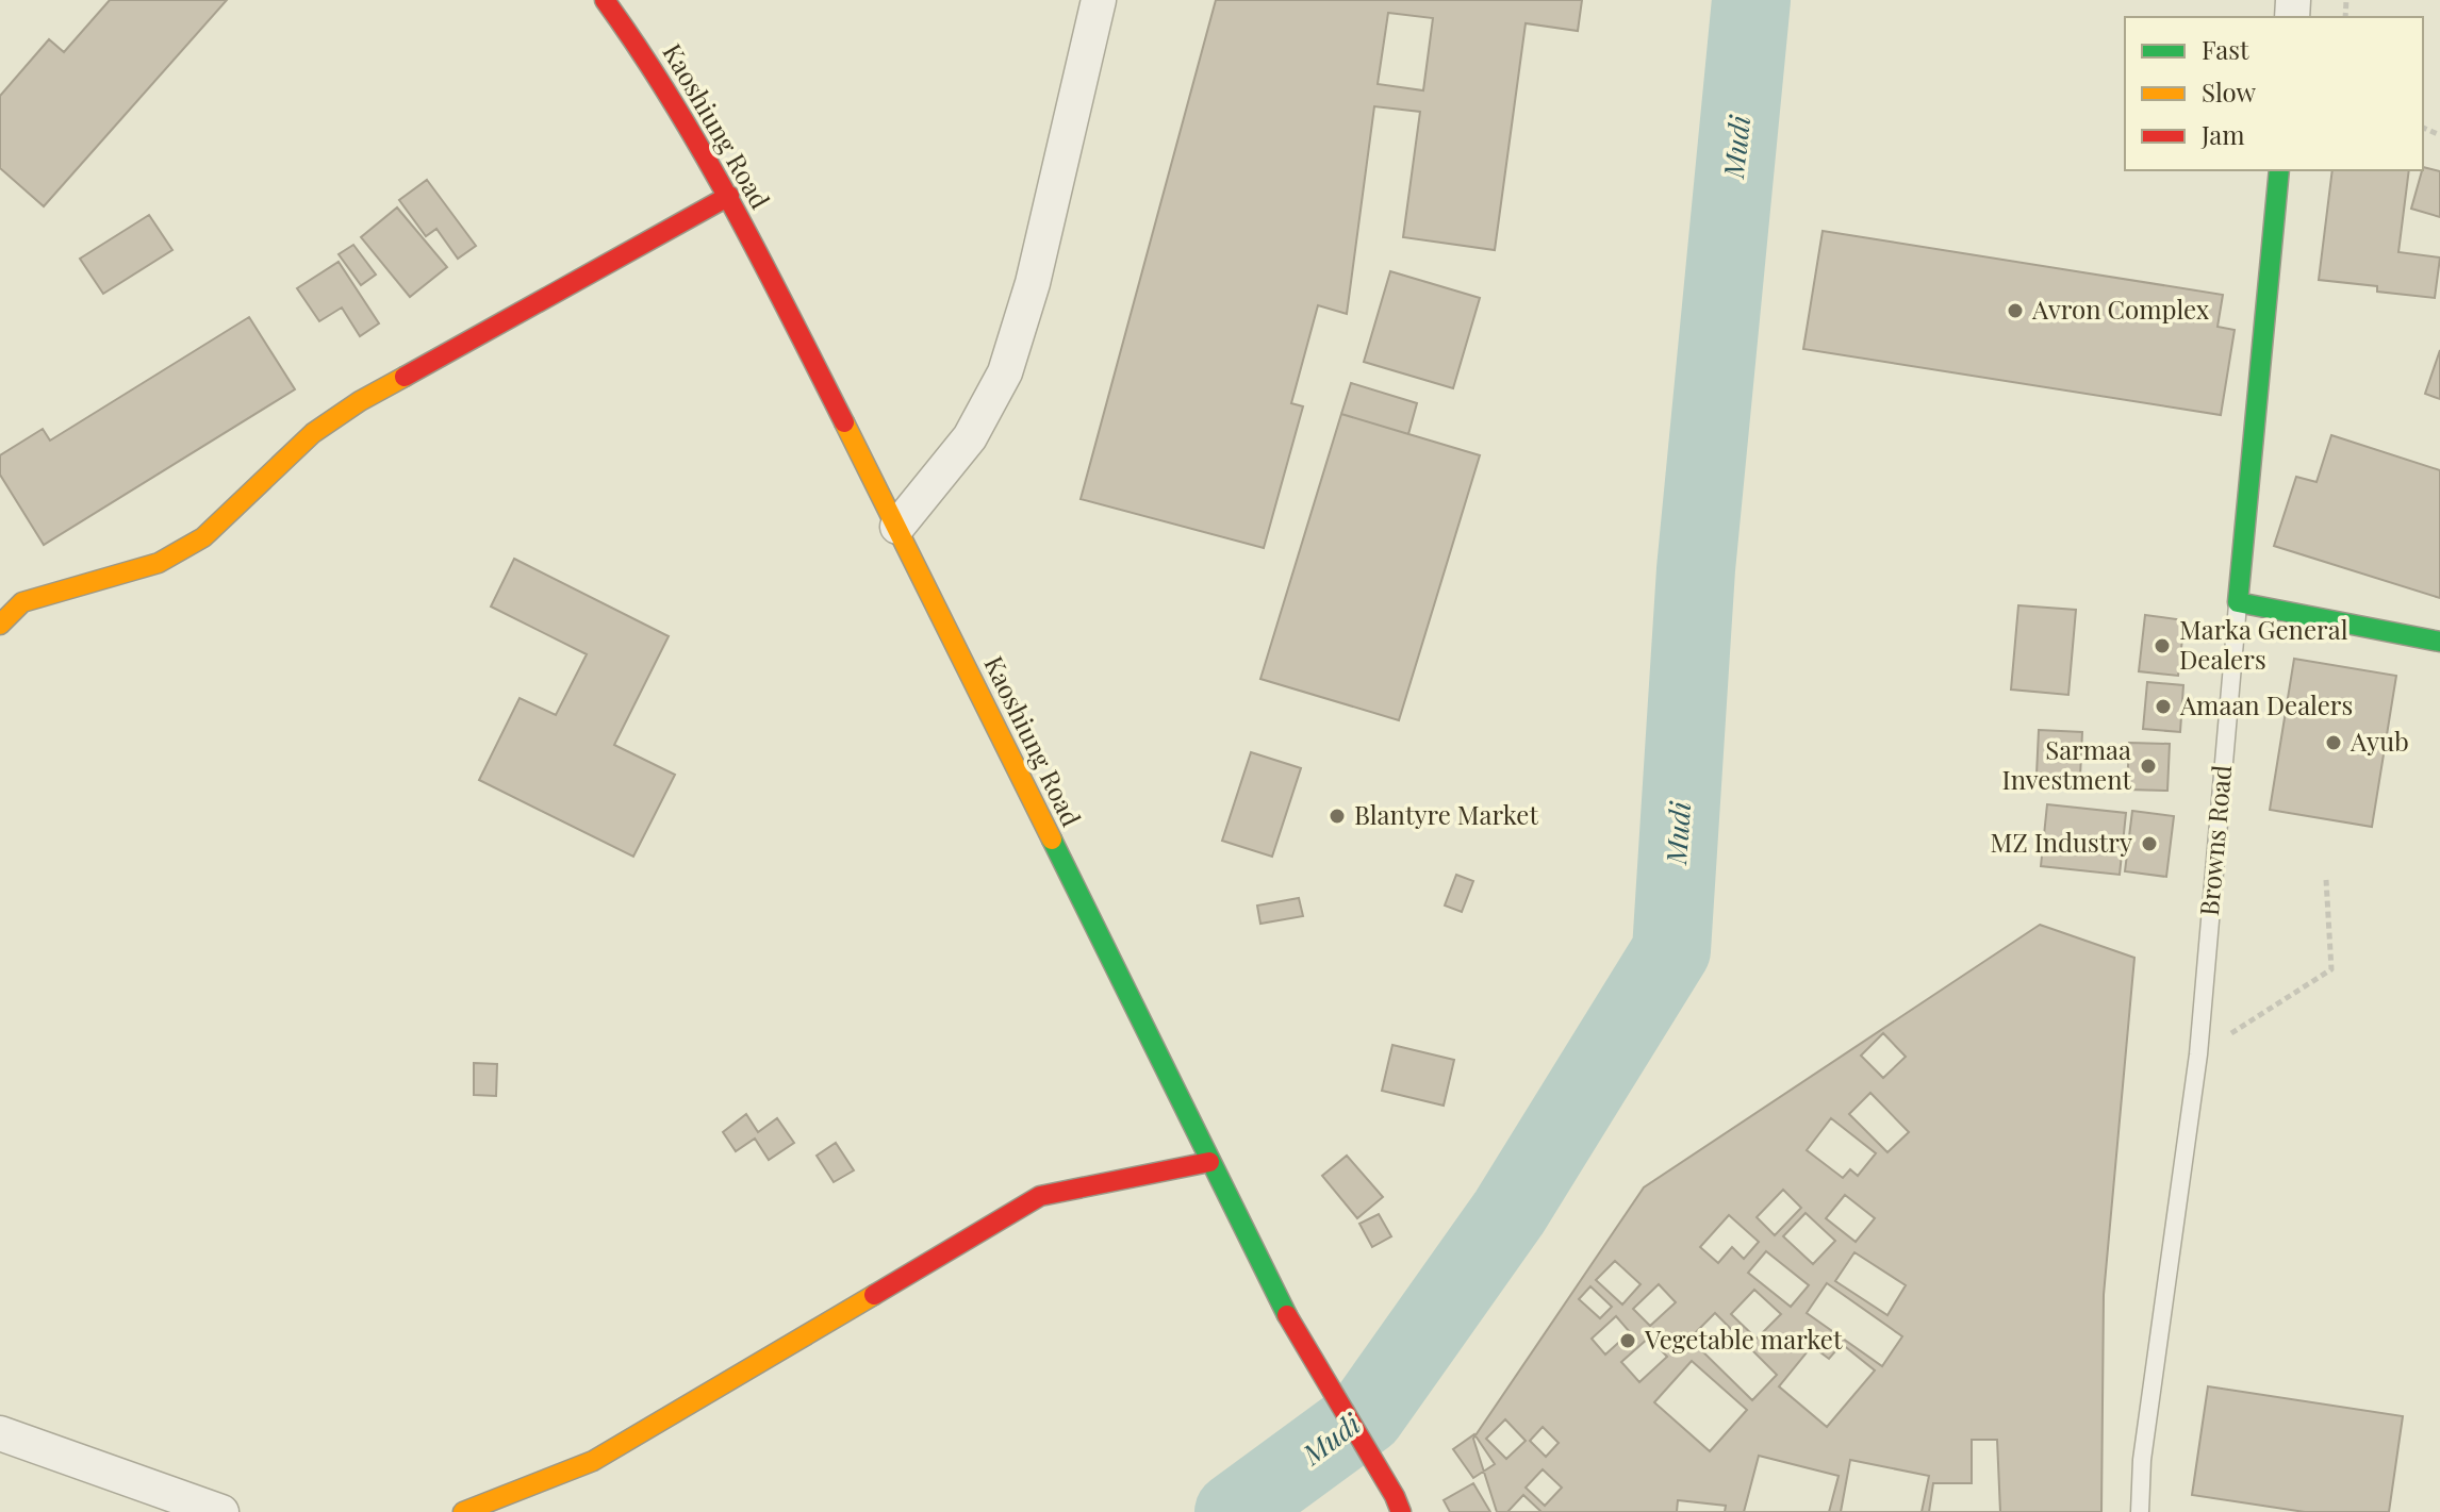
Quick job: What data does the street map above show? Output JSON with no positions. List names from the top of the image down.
{
  "streets": {
    "street": ["Kaoshiung Road", "Browns Road"]
  },
  "water": ["Mudi"],
  "places": [
    "Avron Complex",
    "Marka General Dealers",
    "Amaan Dealers",
    "Ayub",
    "Sarmaa Investment",
    "Blantyre Market",
    "MZ Industry",
    "Vegetable market"
  ],
  "legend": ["Fast", "Slow", "Jam"]
}
